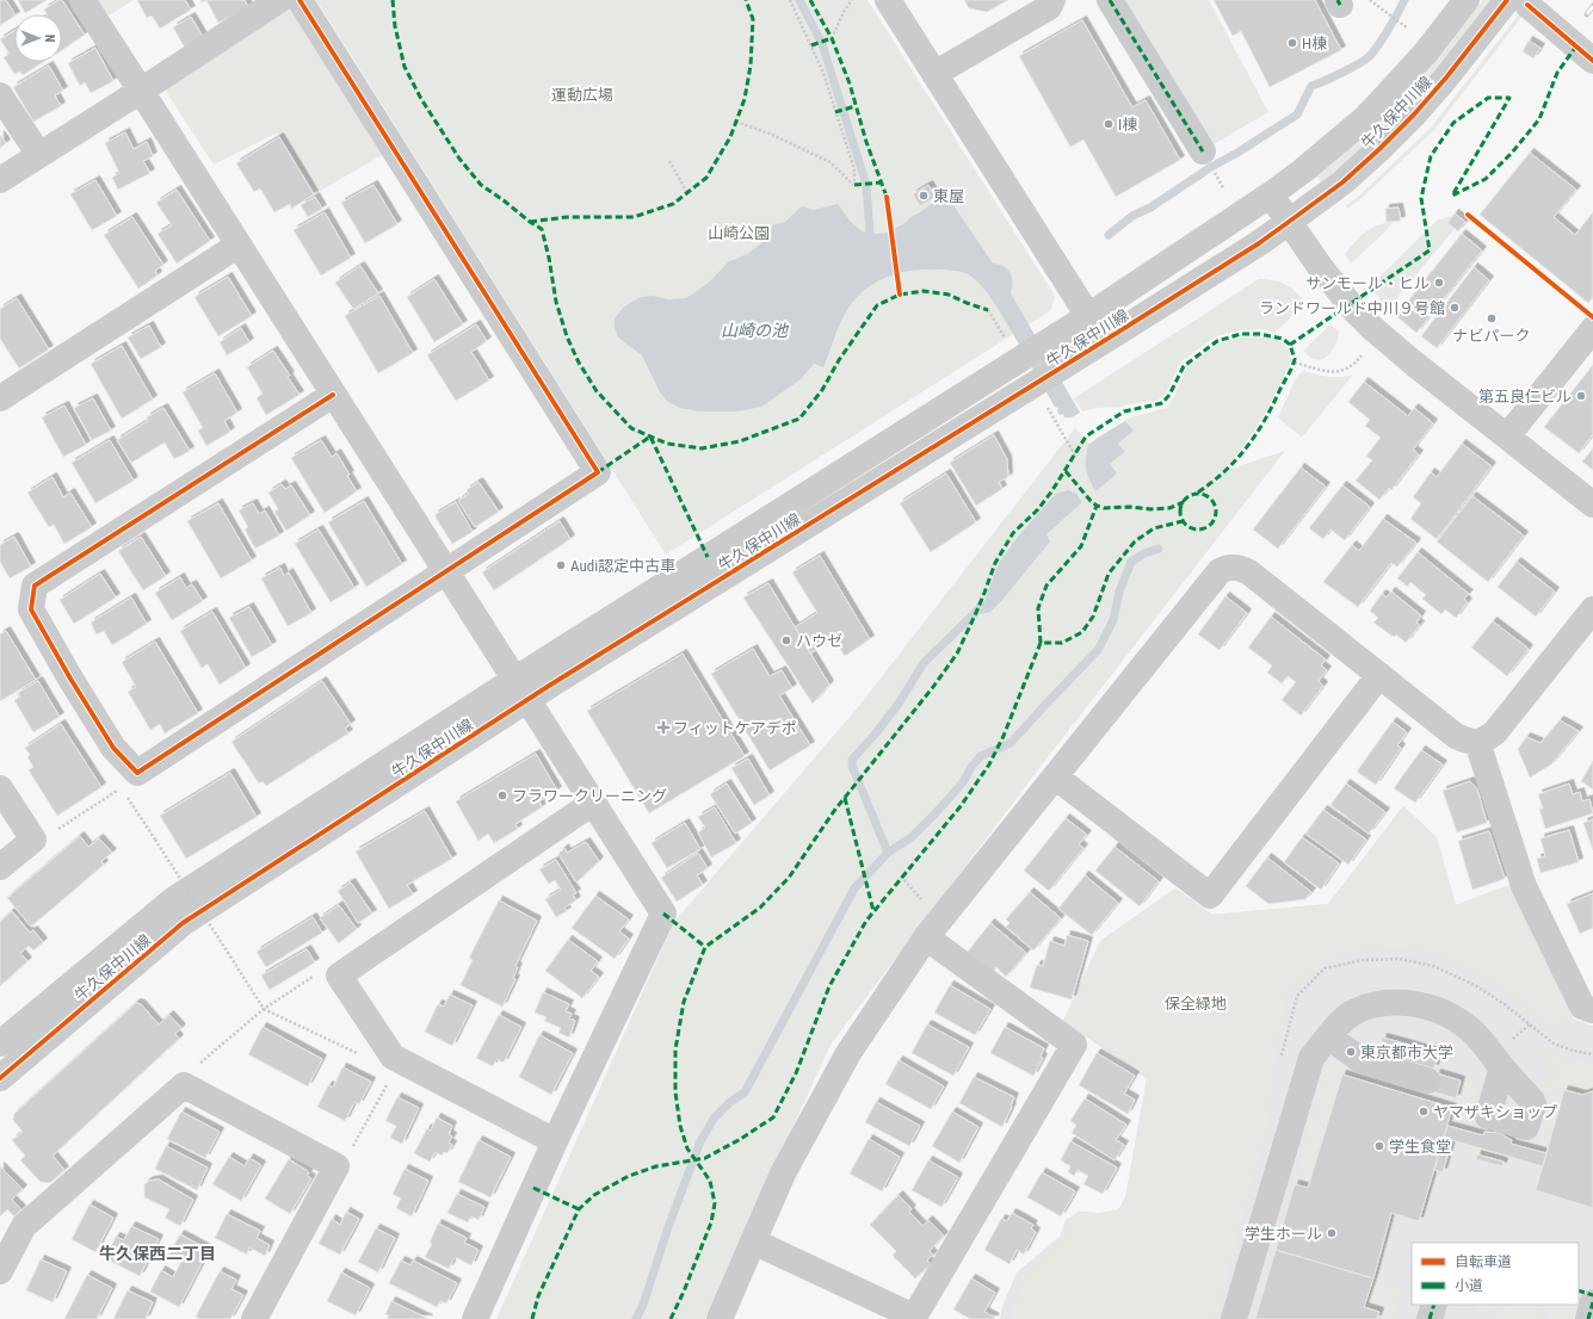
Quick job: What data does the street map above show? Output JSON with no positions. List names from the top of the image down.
{
  "streets": {
    "street": ["牛久保中川線"]
  },
  "districts": ["牛久保西二丁目"],
  "water": ["山崎の池"],
  "parks": ["運動広場", "山崎公園", "保全緑地"],
  "places": {
    "other": [
      "H棟",
      "I棟",
      "東屋",
      "サンモール・ヒル",
      "ランドワールド中川９号館",
      "ナビパーク",
      "第五良仁ビル",
      "Audi認定中古車",
      "ハウゼ",
      "フラワークリーニング",
      "東京都市大学",
      "ヤマザキショップ",
      "学生食堂",
      "学生ホール"
    ],
    "health": ["フィットケアデポ"]
  },
  "legend": ["自転車道", "小道"],
  "north": "right"
}
